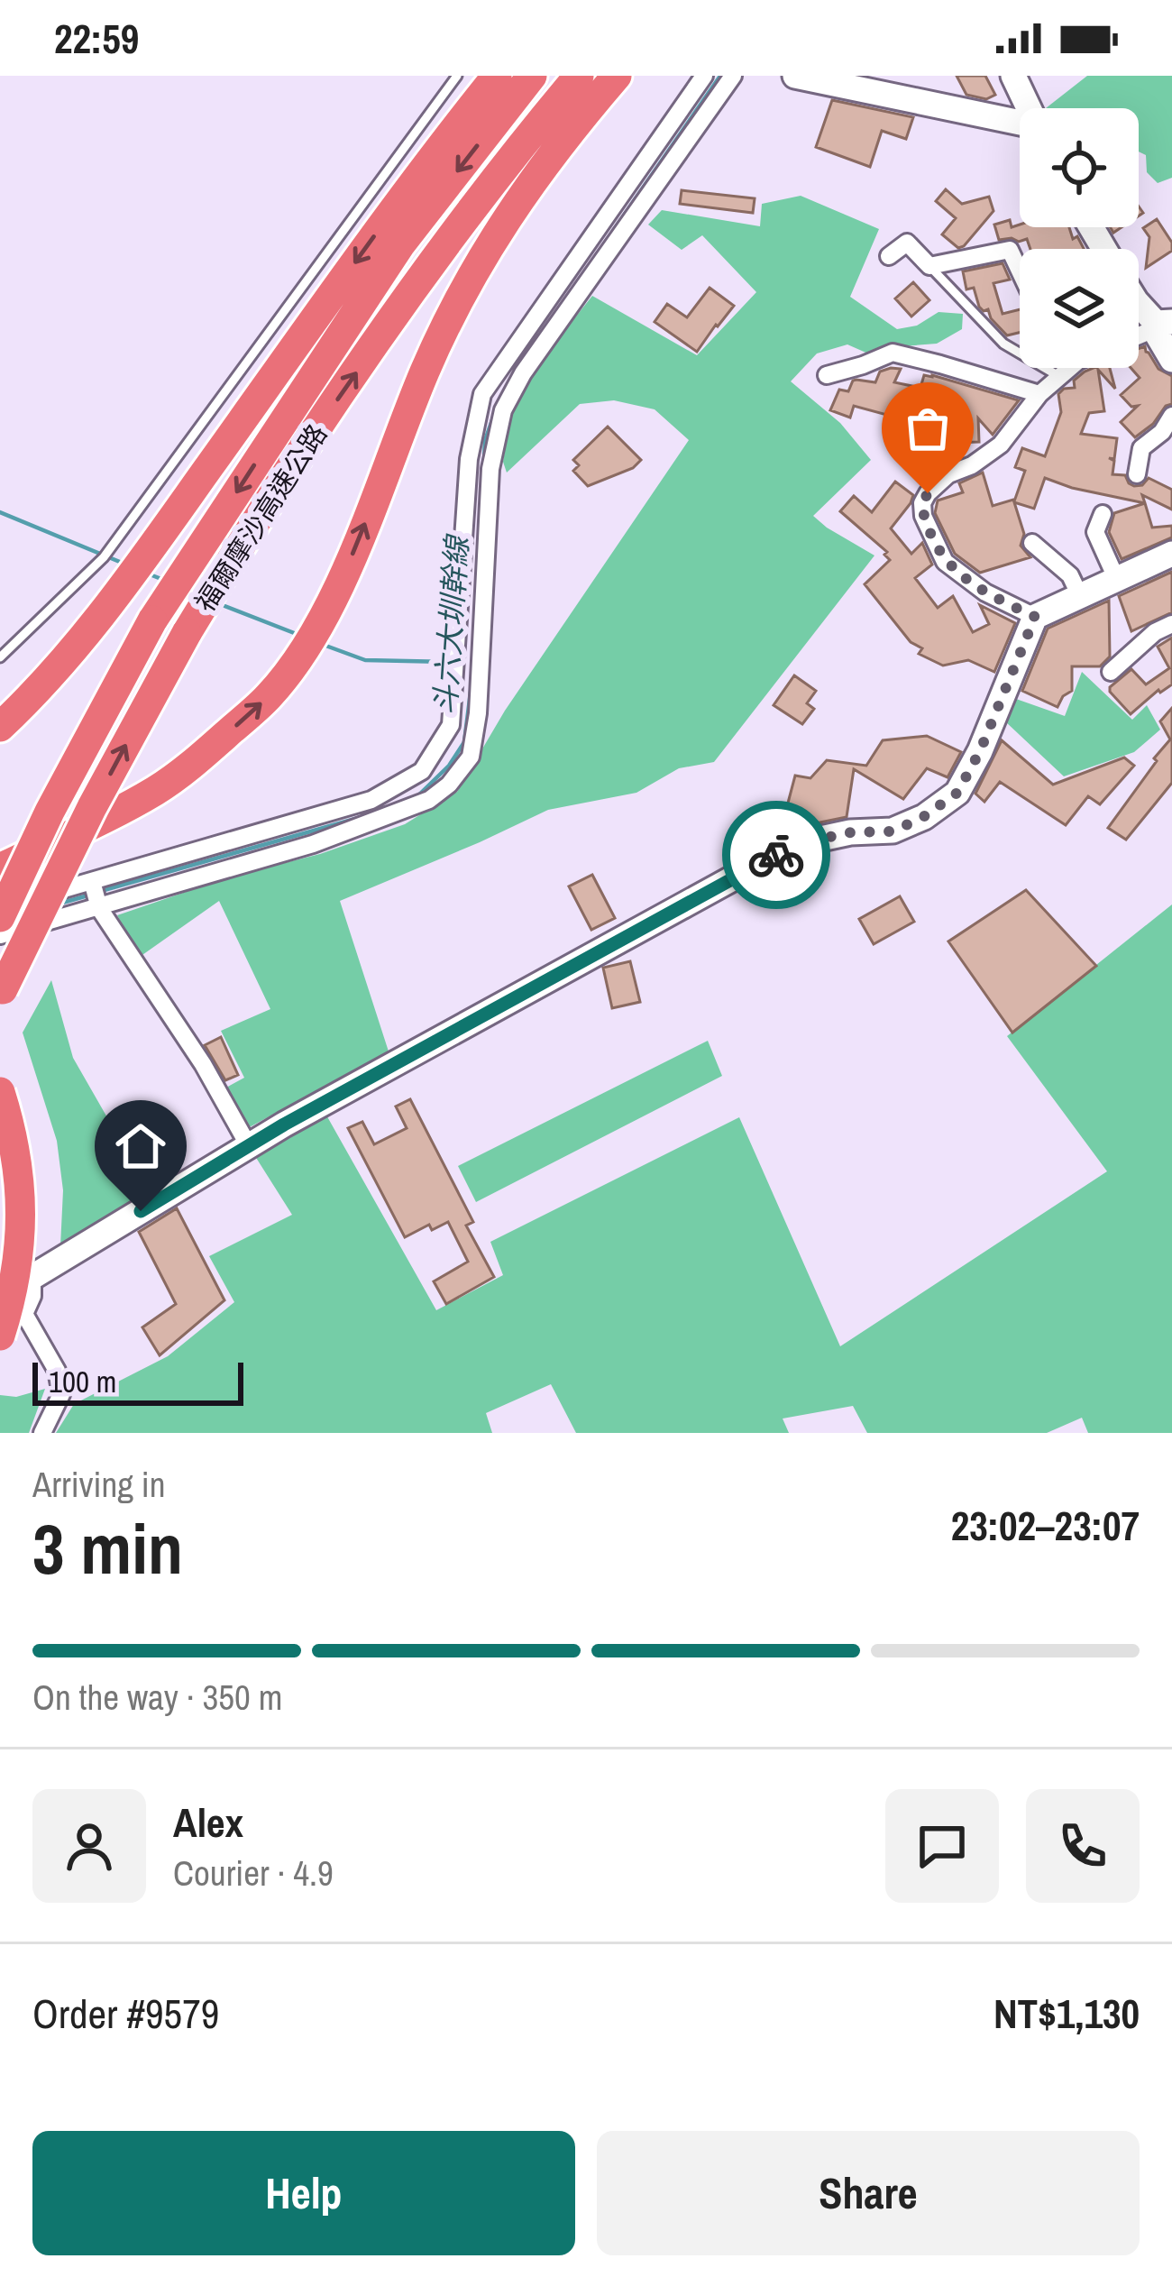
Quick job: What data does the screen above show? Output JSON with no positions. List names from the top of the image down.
{
  "streets": {
    "highway": ["福爾摩沙高速公路"]
  },
  "water": ["斗六大圳幹線"],
  "scale_bar": "100 m",
  "page": {
    "status": "22:59",
    "scale": "100 m",
    "heading": ["3 min", "Arriving in", "23:02–23:07"],
    "panel": [
      "Alex",
      "Courier · 4.9",
      "Order #9579",
      "NT$1,130"
    ],
    "bar": "On the way · 350 m",
    "buttons": ["Help", "Share"]
  }
}
